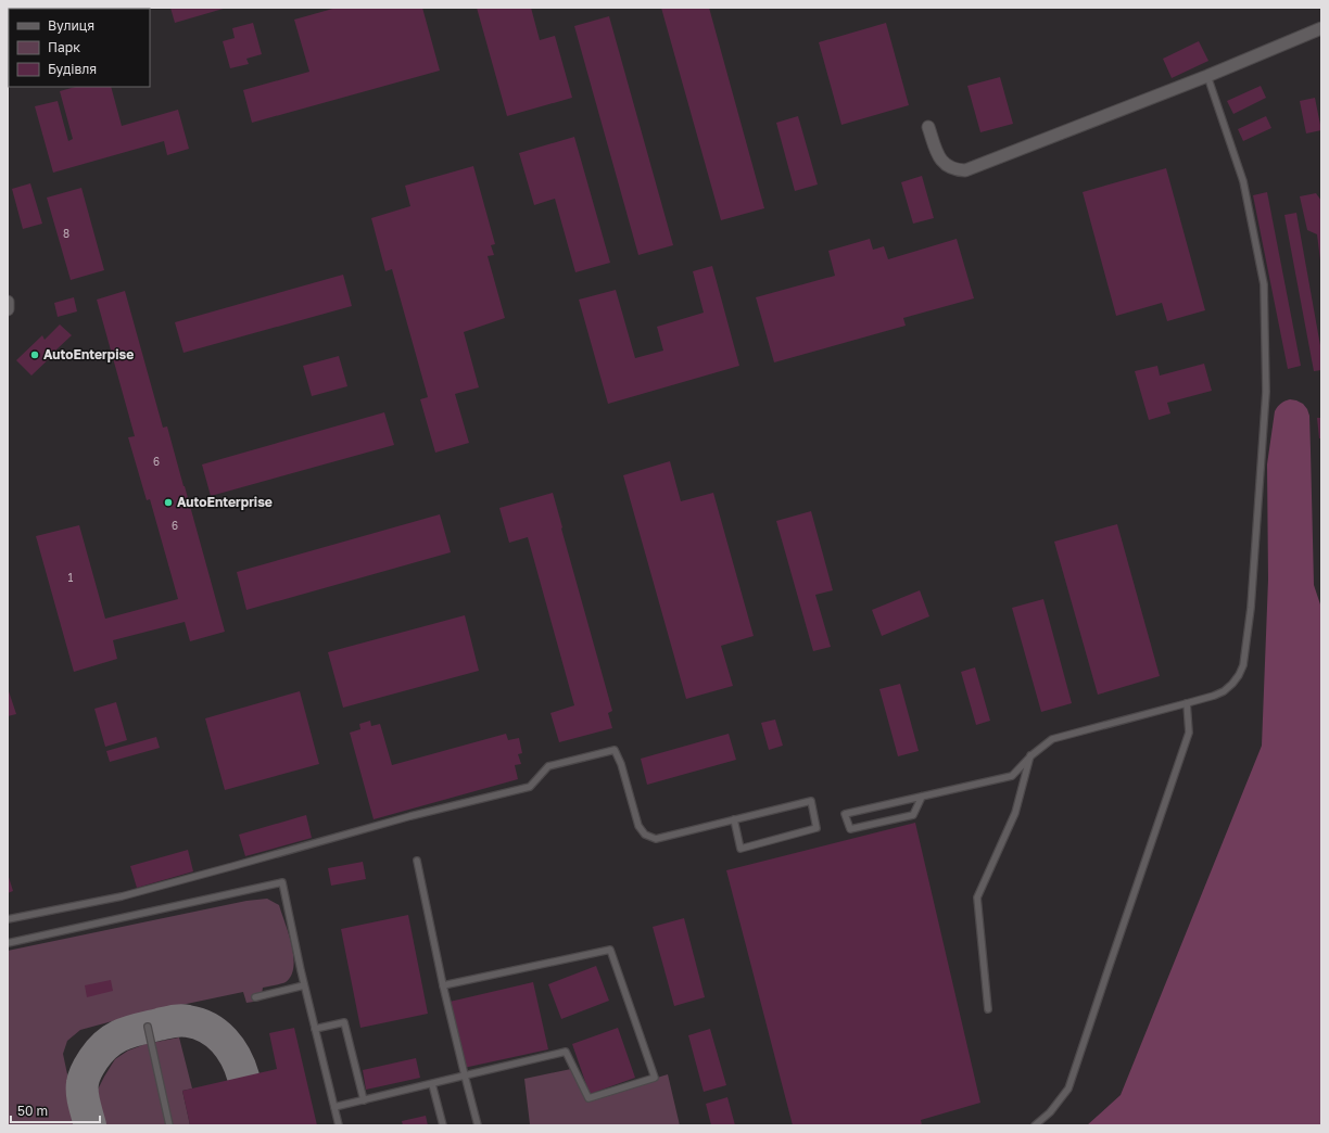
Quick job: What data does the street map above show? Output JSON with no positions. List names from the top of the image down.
{
  "places": ["AutoEnterpise", "AutoEnterprise"],
  "house_numbers": [
    "8",
    "6",
    "6",
    "1"
  ],
  "legend": ["Вулиця", "Парк", "Будівля"],
  "scale_bar": "50 m"
}
